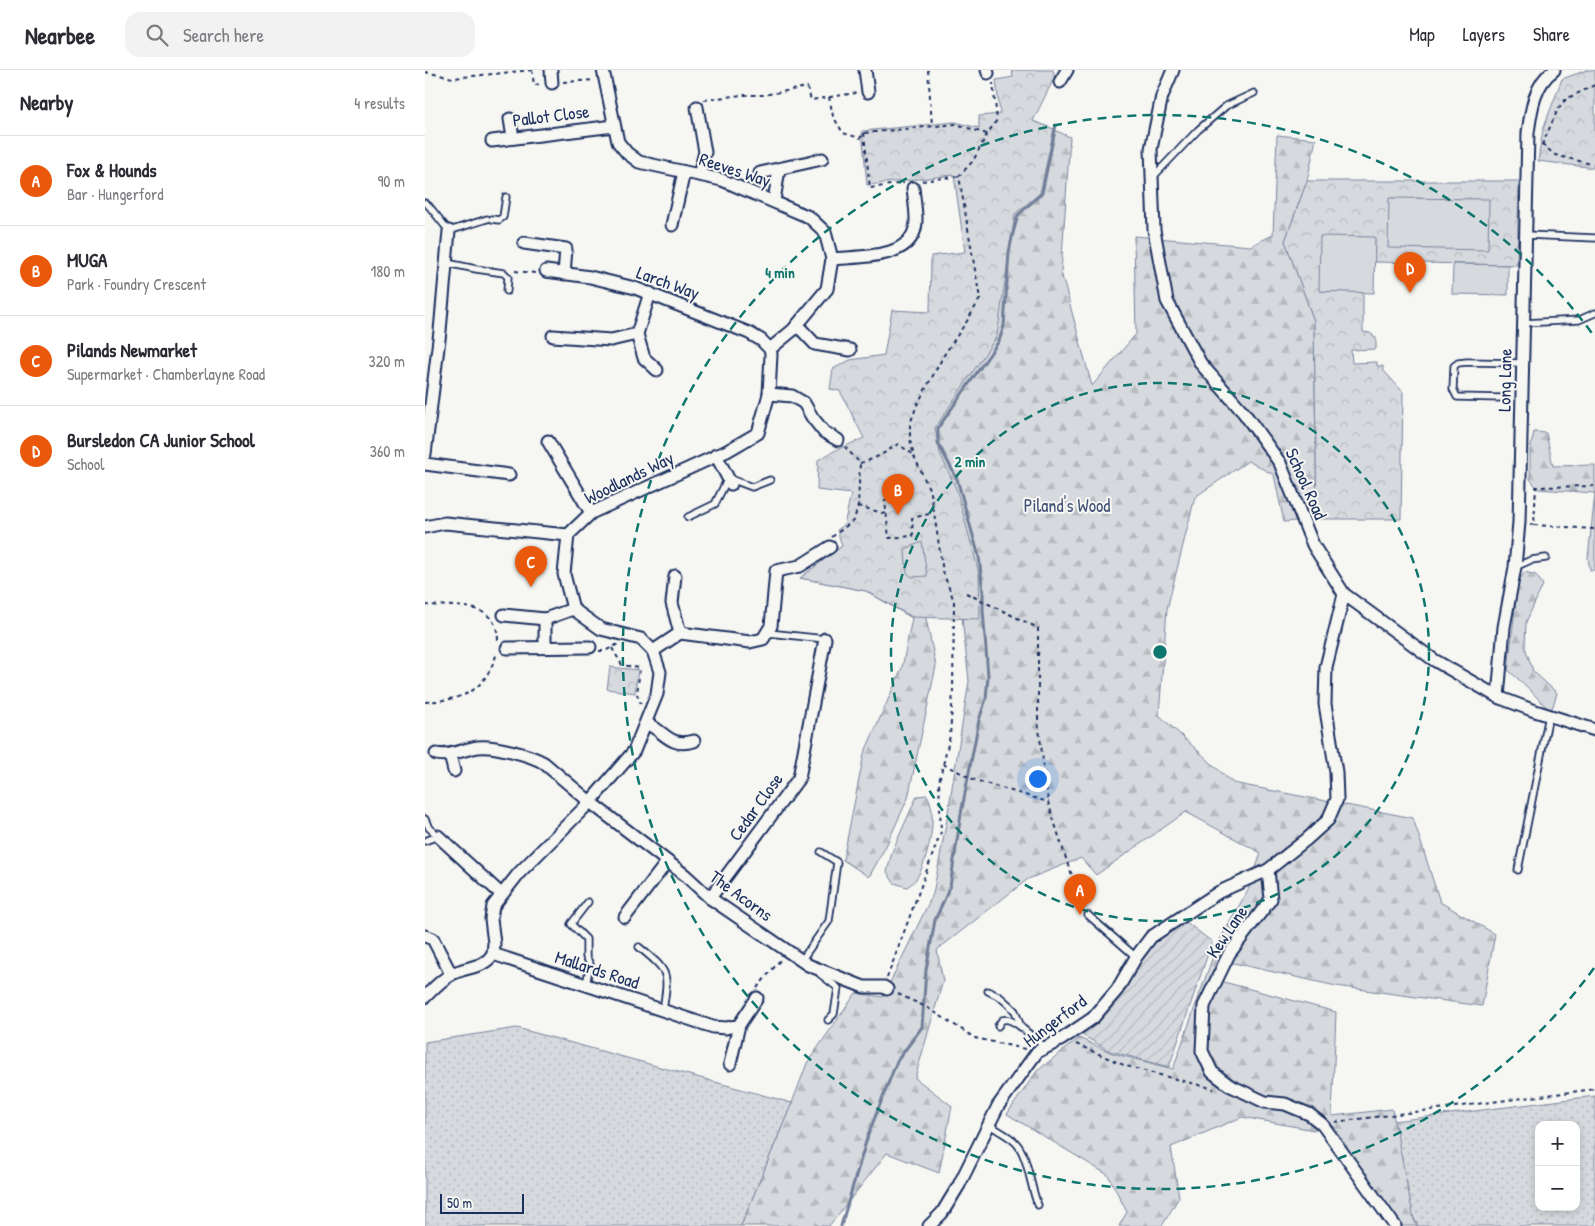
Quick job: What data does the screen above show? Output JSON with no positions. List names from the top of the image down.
{
  "streets": {
    "street": [
      "Pallot Close",
      "Reeves Way",
      "Larch Way",
      "Long Lane",
      "Woodlands Way",
      "School Road",
      "Cedar Close",
      "The Acorns",
      "Kew Lane",
      "Mallards Road",
      "Hungerford"
    ]
  },
  "crossings": [
    ["Pallot Close", "Reeves Way"],
    ["Reeves Way", "Larch Way"],
    ["Reeves Way", "Woodlands Way"],
    ["Larch Way", "Woodlands Way"],
    ["Long Lane", "School Road"],
    ["Cedar Close", "The Acorns"],
    ["Kew Lane", "Hungerford"]
  ],
  "parks": ["Piland's Wood"],
  "scale_bar": "50 m",
  "page": {
    "header": "Nearbee",
    "search": "Search here",
    "nav": ["Map", "Layers", "Share"],
    "heading": ["Nearby", "4 results"],
    "list": [
      {
        "mark": "A",
        "name": "Fox & Hounds",
        "note": "Bar · Hungerford",
        "value": "90 m"
      },
      {
        "mark": "B",
        "name": "MUGA",
        "note": "Park · Foundry Crescent",
        "value": "180 m"
      },
      {
        "mark": "C",
        "name": "Pilands Newmarket",
        "note": "Supermarket · Chamberlayne Road",
        "value": "320 m"
      },
      {
        "mark": "D",
        "name": "Bursledon CA Junior School",
        "note": "School",
        "value": "360 m"
      }
    ],
    "pins": [
      "D",
      "B",
      "C",
      "A"
    ],
    "map_buttons": ["+", "−"],
    "scale": "50 m"
  },
  "rings": ["4 min", "2 min"]
}
